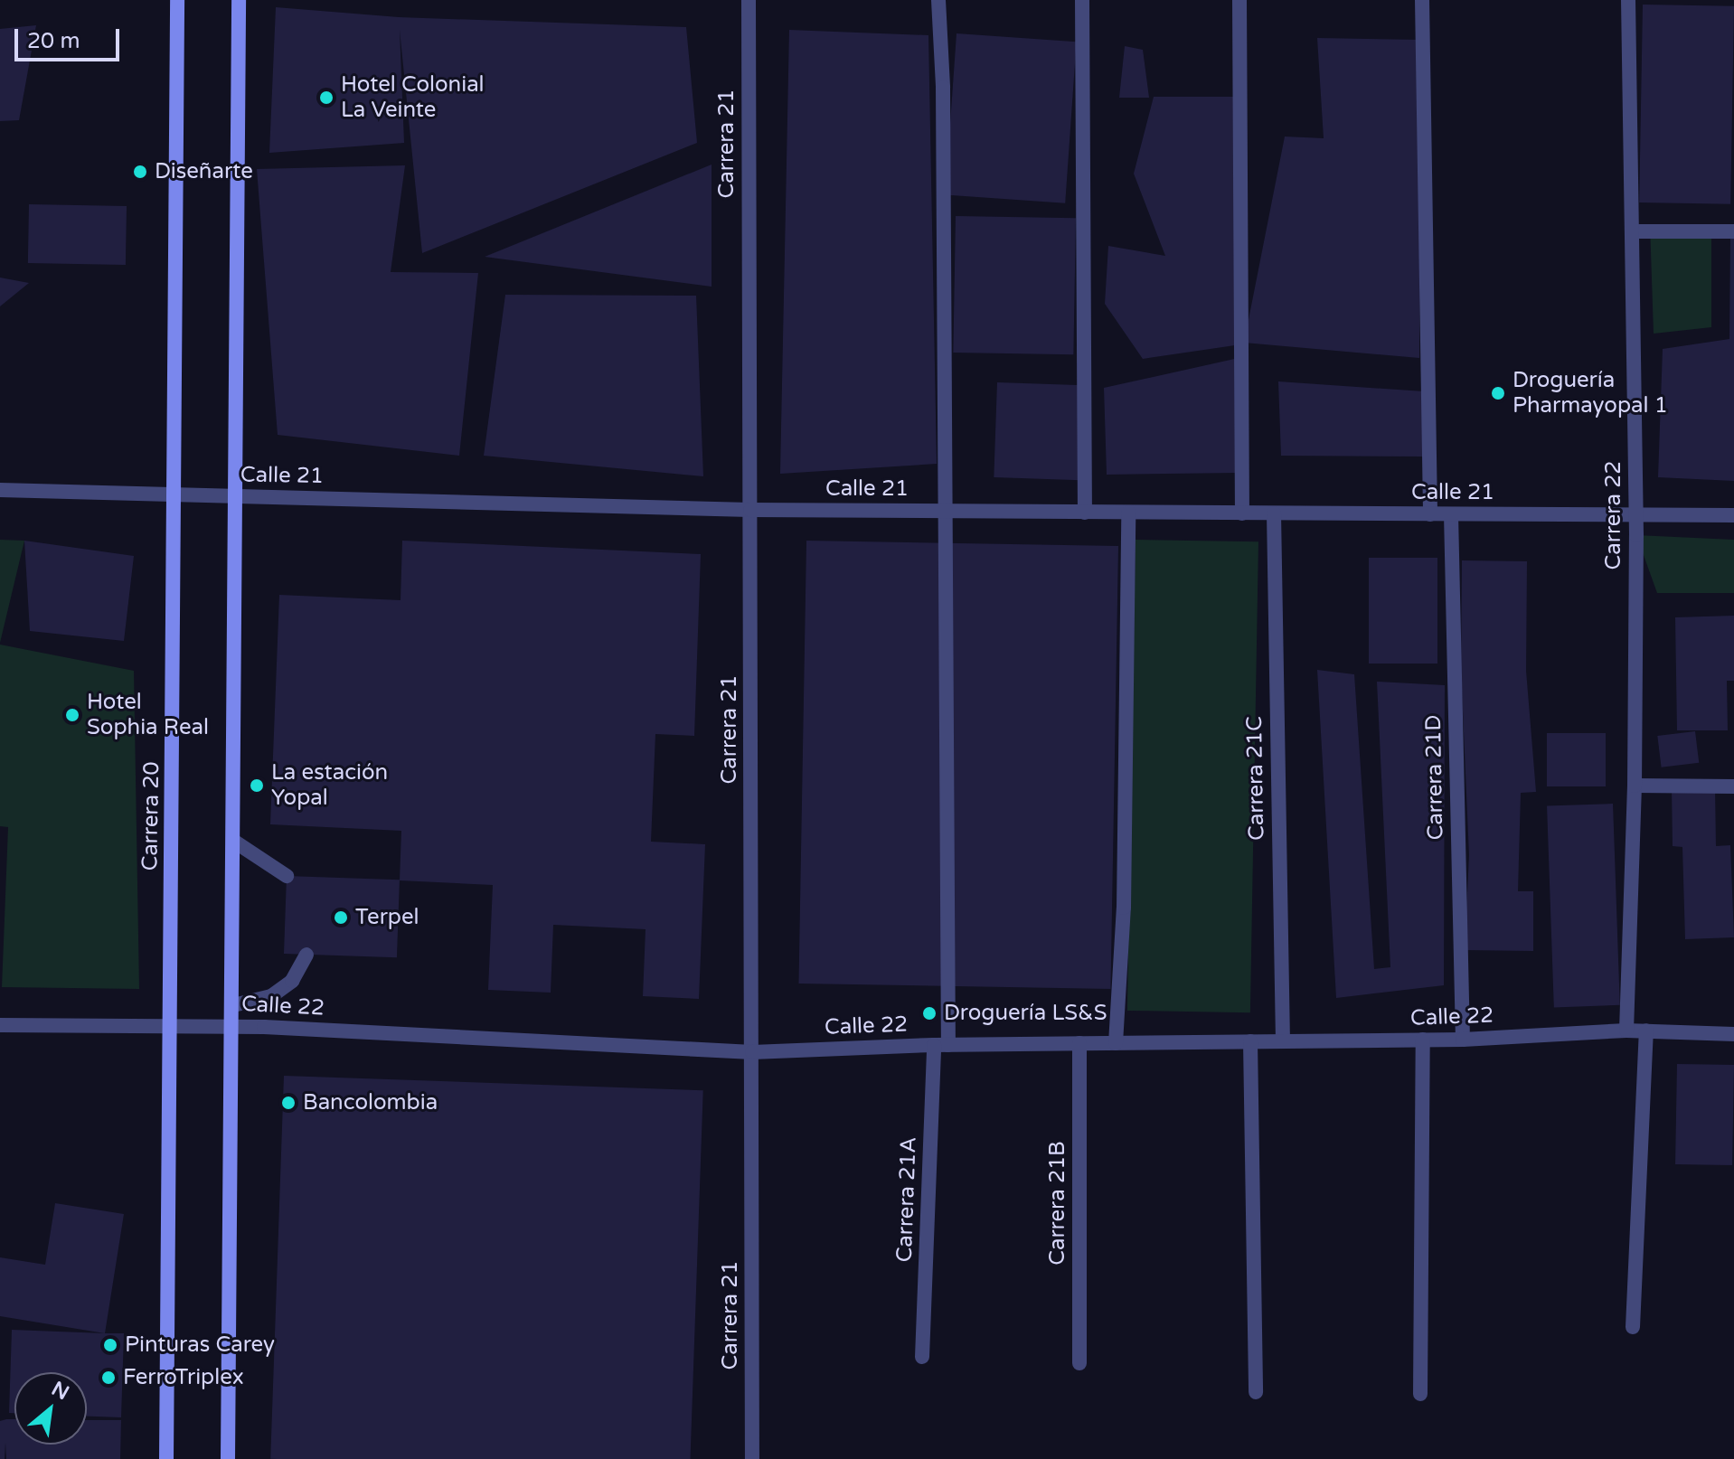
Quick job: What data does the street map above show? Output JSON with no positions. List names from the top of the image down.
{
  "streets": {
    "main road": ["Carrera 20"],
    "street": [
      "Carrera 21",
      "Calle 21",
      "Carrera 22",
      "Carrera 21D",
      "Carrera 21C",
      "Calle 22",
      "Carrera 21A",
      "Carrera 21B"
    ]
  },
  "crossings": [
    ["Carrera 21", "Calle 21"],
    ["Carrera 21", "Calle 22"],
    ["Calle 21", "Carrera 22"],
    ["Calle 21", "Carrera 21D"],
    ["Calle 21", "Carrera 21C"],
    ["Calle 21", "Carrera 20"],
    ["Calle 21", "Carrera 21A"],
    ["Carrera 22", "Calle 22"],
    ["Carrera 21D", "Calle 22"],
    ["Carrera 21C", "Calle 22"],
    ["Carrera 20", "Calle 22"],
    ["Calle 22", "Carrera 21A"],
    ["Calle 22", "Carrera 21B"]
  ],
  "places": [
    "Hotel Colonial La Veinte",
    "Diseñarte",
    "Droguería Pharmayopal 1",
    "Hotel Sophia Real",
    "La estación Yopal",
    "Terpel",
    "Droguería LS&S",
    "Bancolombia",
    "Pinturas Carey",
    "FerroTriplex"
  ],
  "scale_bar": "20 m",
  "north": "top right"
}
